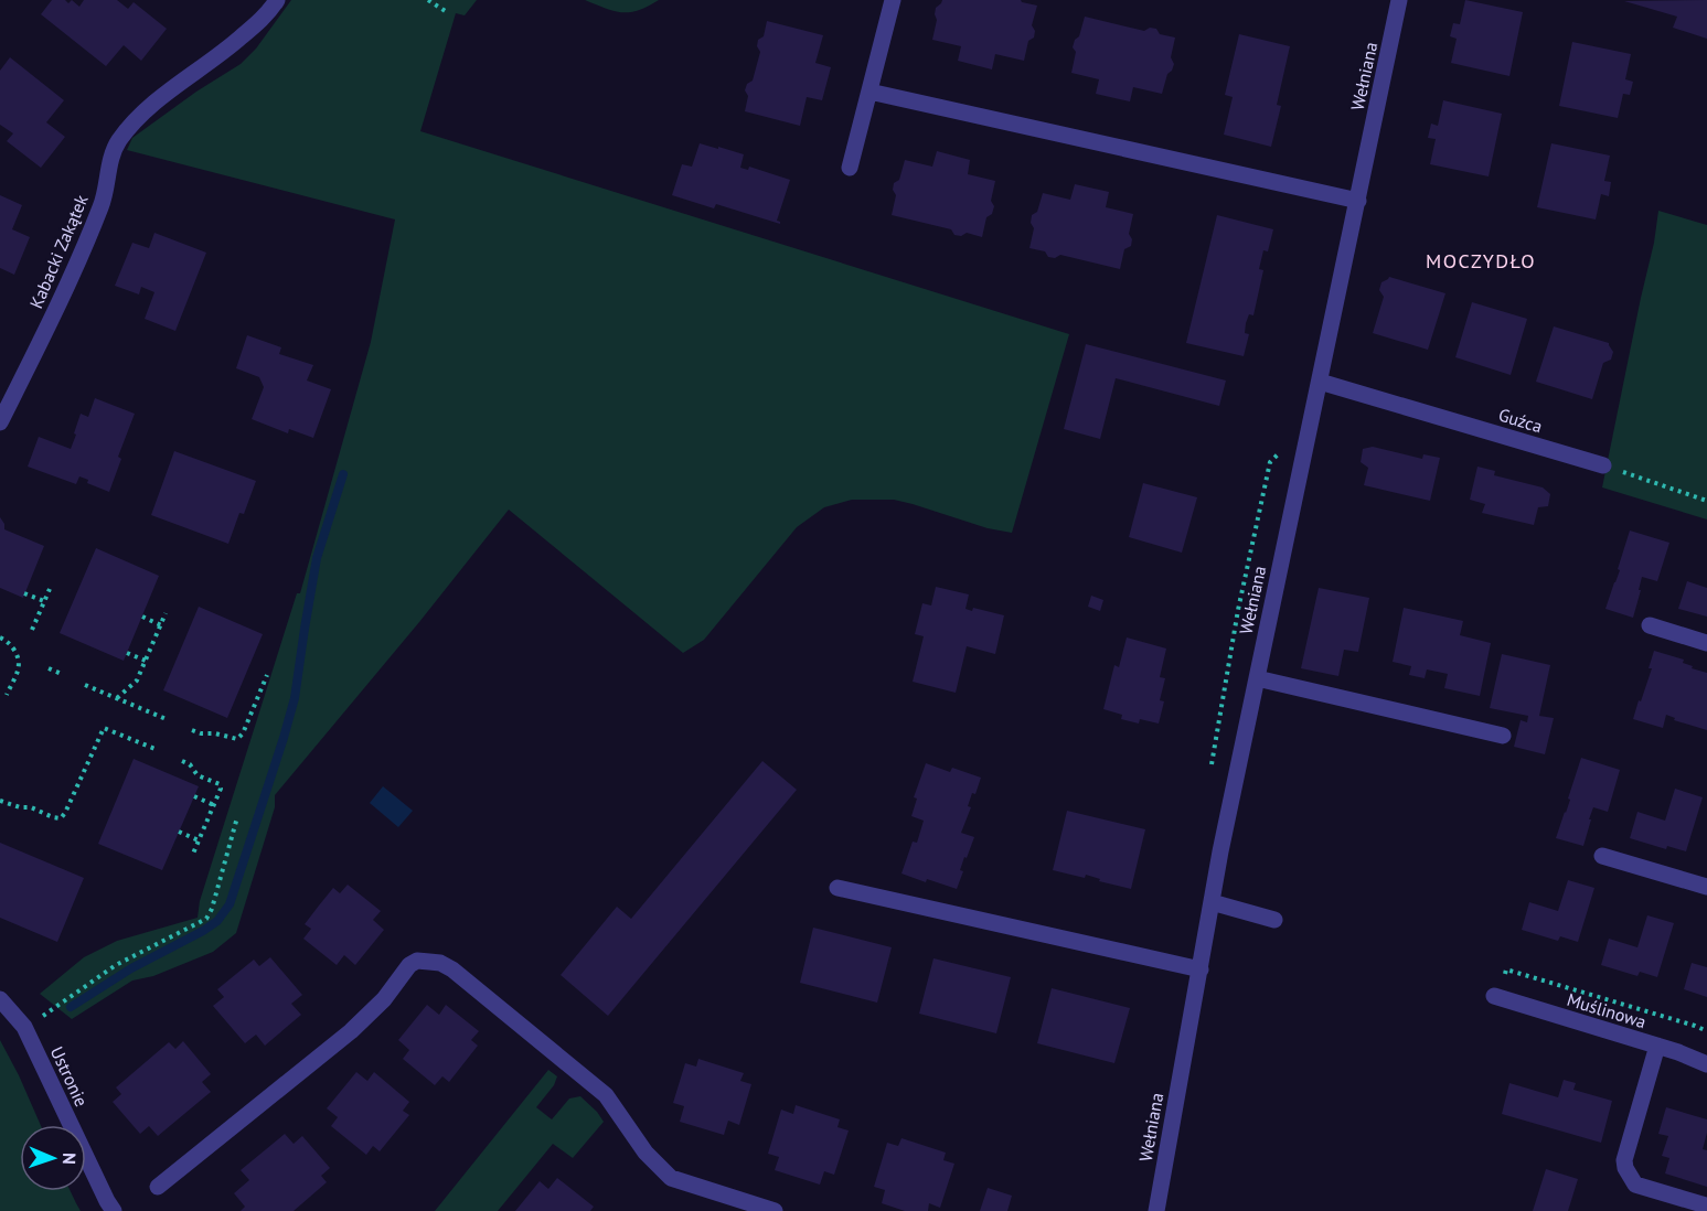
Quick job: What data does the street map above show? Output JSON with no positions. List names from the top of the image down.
{
  "streets": {
    "street": [
      "Wełniana",
      "Kabacki Zakątek",
      "Guźca",
      "Muślinowa",
      "Ustronie"
    ]
  },
  "crossings": [
    ["Wełniana", "Guźca"]
  ],
  "districts": ["MOCZYDŁO"],
  "north": "right"
}
